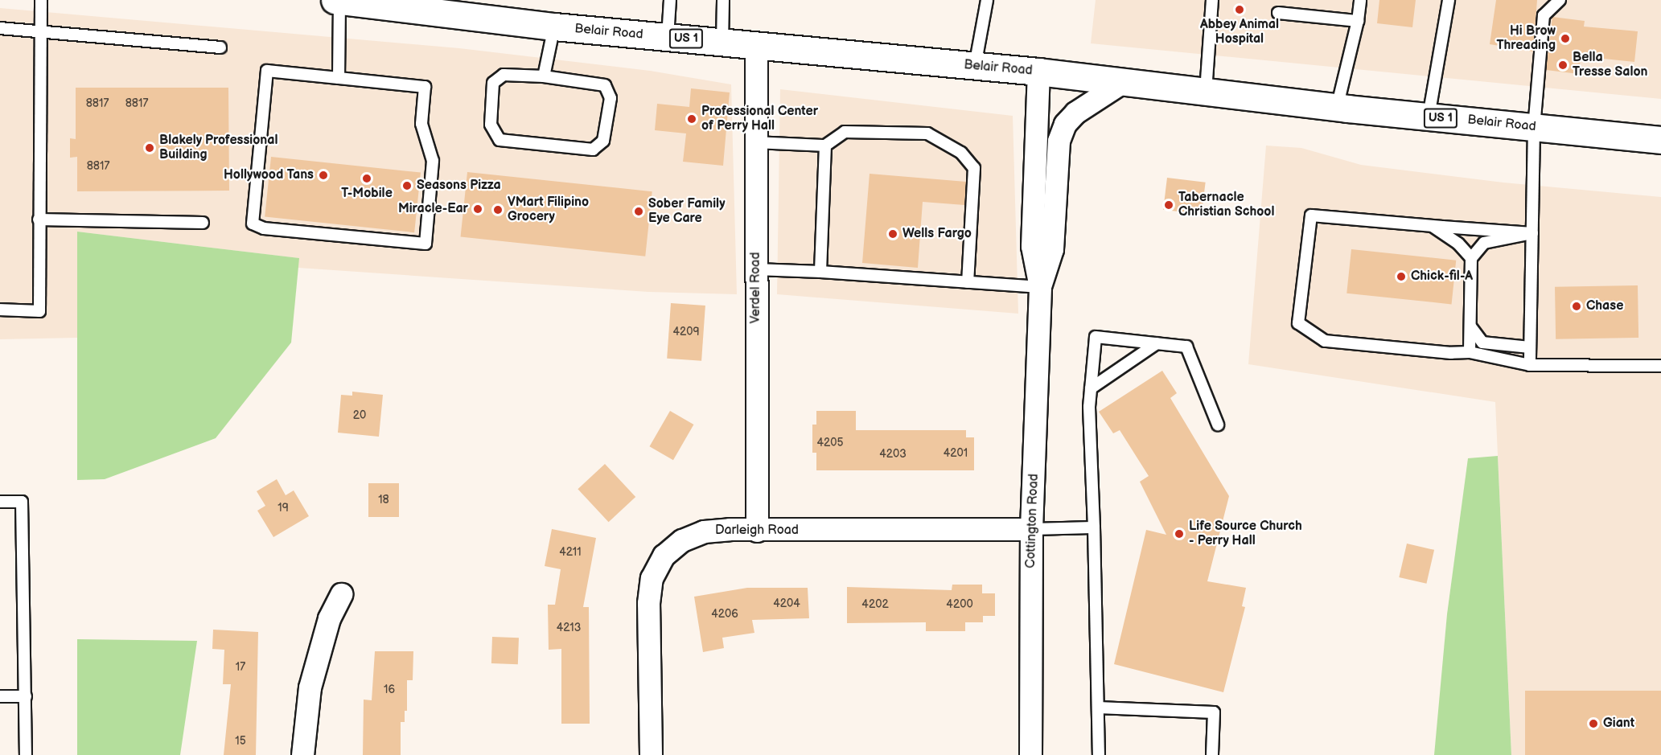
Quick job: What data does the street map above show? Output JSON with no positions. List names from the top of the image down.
{
  "streets": {
    "highway": ["Belair Road", "US 1"],
    "street": ["Verdel Road", "Cottington Road", "Darleigh Road"]
  },
  "crossings": [
    ["Belair Road", "Verdel Road"],
    ["Belair Road", "Cottington Road"],
    ["Verdel Road", "Darleigh Road"],
    ["Cottington Road", "Darleigh Road"]
  ],
  "places": [
    "Abbey Animal Hospital",
    "Hi Brow Threading",
    "Bella Tresse Salon",
    "Professional Center of Perry Hall",
    "Blakely Professional Building",
    "Hollywood Tans",
    "T-Mobile",
    "Seasons Pizza",
    "Tabernacle Christian School",
    "Miracle-Ear",
    "VMart Filipino Grocery",
    "Sober Family Eye Care",
    "Wells Fargo",
    "Chick-fil-A",
    "Chase",
    "Life Source Church - Perry Hall",
    "Giant"
  ],
  "house_numbers": [
    "8817",
    "8817",
    "8817",
    "4209",
    "20",
    "4205",
    "4201",
    "4203",
    "18",
    "19",
    "4211",
    "4204",
    "4202",
    "4200",
    "4206",
    "4213",
    "17",
    "16",
    "15"
  ]
}
